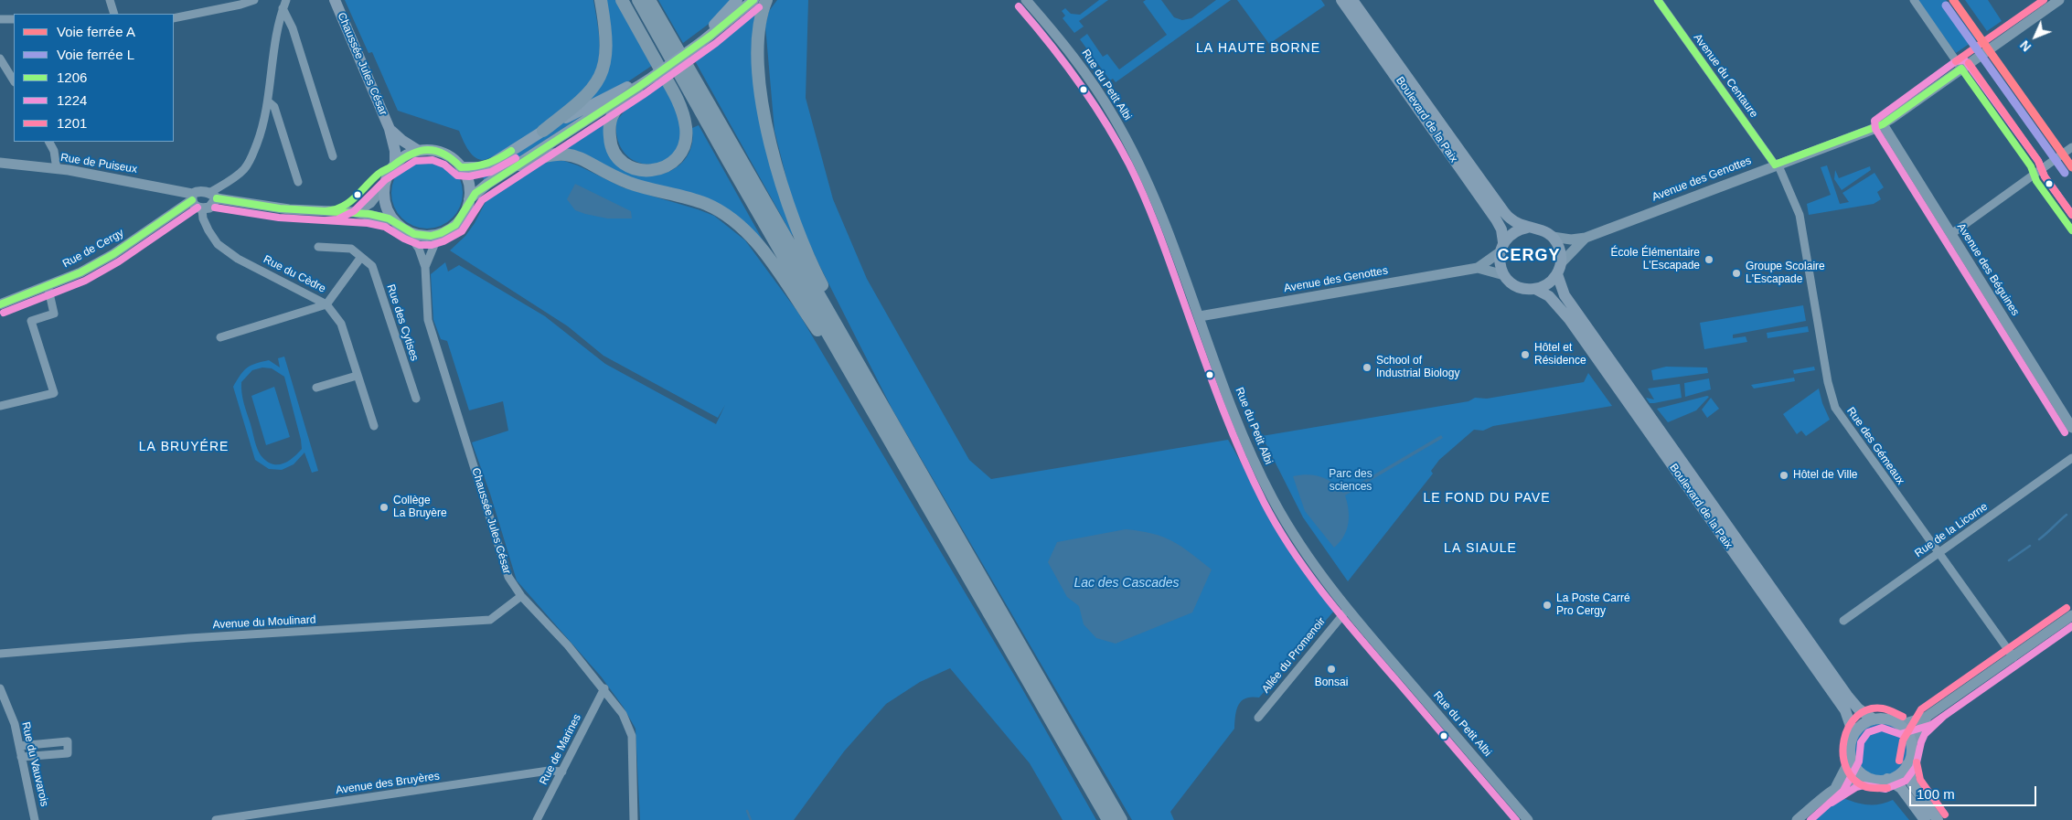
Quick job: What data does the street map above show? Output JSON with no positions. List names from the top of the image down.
{
  "streets": {
    "main road": ["Chaussée Jules César", "Boulevard de la Paix"],
    "street": [
      "Avenue du Centaure",
      "Rue du Petit Albi",
      "Rue de Puiseux",
      "Avenue des Genottes",
      "Rue de Cergy",
      "Avenue des Béguines",
      "Rue du Cèdre",
      "Rue des Cytises",
      "Rue des Gémeaux",
      "Rue de la Licorne",
      "Avenue du Moulinard",
      "Allée du Promenoir",
      "Rue de Marines",
      "Rue du Vauvarois",
      "Avenue des Bruyères"
    ]
  },
  "crossings": [
    ["Chaussée Jules César", "Avenue du Moulinard"],
    ["Chaussée Jules César", "Rue de Marines"],
    ["Avenue du Centaure", "Avenue des Genottes"],
    ["Avenue du Centaure", "Rue des Gémeaux"],
    ["Rue du Petit Albi", "Avenue des Genottes"],
    ["Rue du Petit Albi", "Allée du Promenoir"],
    ["Boulevard de la Paix", "Avenue des Genottes"],
    ["Rue de Puiseux", "Rue de Cergy"],
    ["Avenue des Genottes", "Avenue des Béguines"],
    ["Avenue des Genottes", "Rue des Gémeaux"],
    ["Rue des Gémeaux", "Rue de la Licorne"],
    ["Rue de Marines", "Avenue des Bruyères"]
  ],
  "districts": [
    "LA HAUTE BORNE",
    "CERGY",
    "LA BRUYÉRE",
    "LE FOND DU PAVE",
    "LA SIAULE"
  ],
  "water": ["Lac des Cascades"],
  "parks": ["Parc des sciences"],
  "places": [
    "École Élémentaire L'Escapade",
    "Groupe Scolaire L'Escapade",
    "Hôtel et Résidence",
    "School of Industrial Biology",
    "Hôtel de Ville",
    "Collège La Bruyère",
    "La Poste Carré Pro Cergy",
    "Bonsai"
  ],
  "lines": [
    "rail line A",
    "transit line 1206",
    "transit line 1201",
    "rail line L",
    "transit line 1224"
  ],
  "legend": [
    "Voie ferrée A",
    "Voie ferrée L",
    "1206",
    "1224",
    "1201"
  ],
  "scale_bar": "100 m",
  "north": "bottom left"
}
